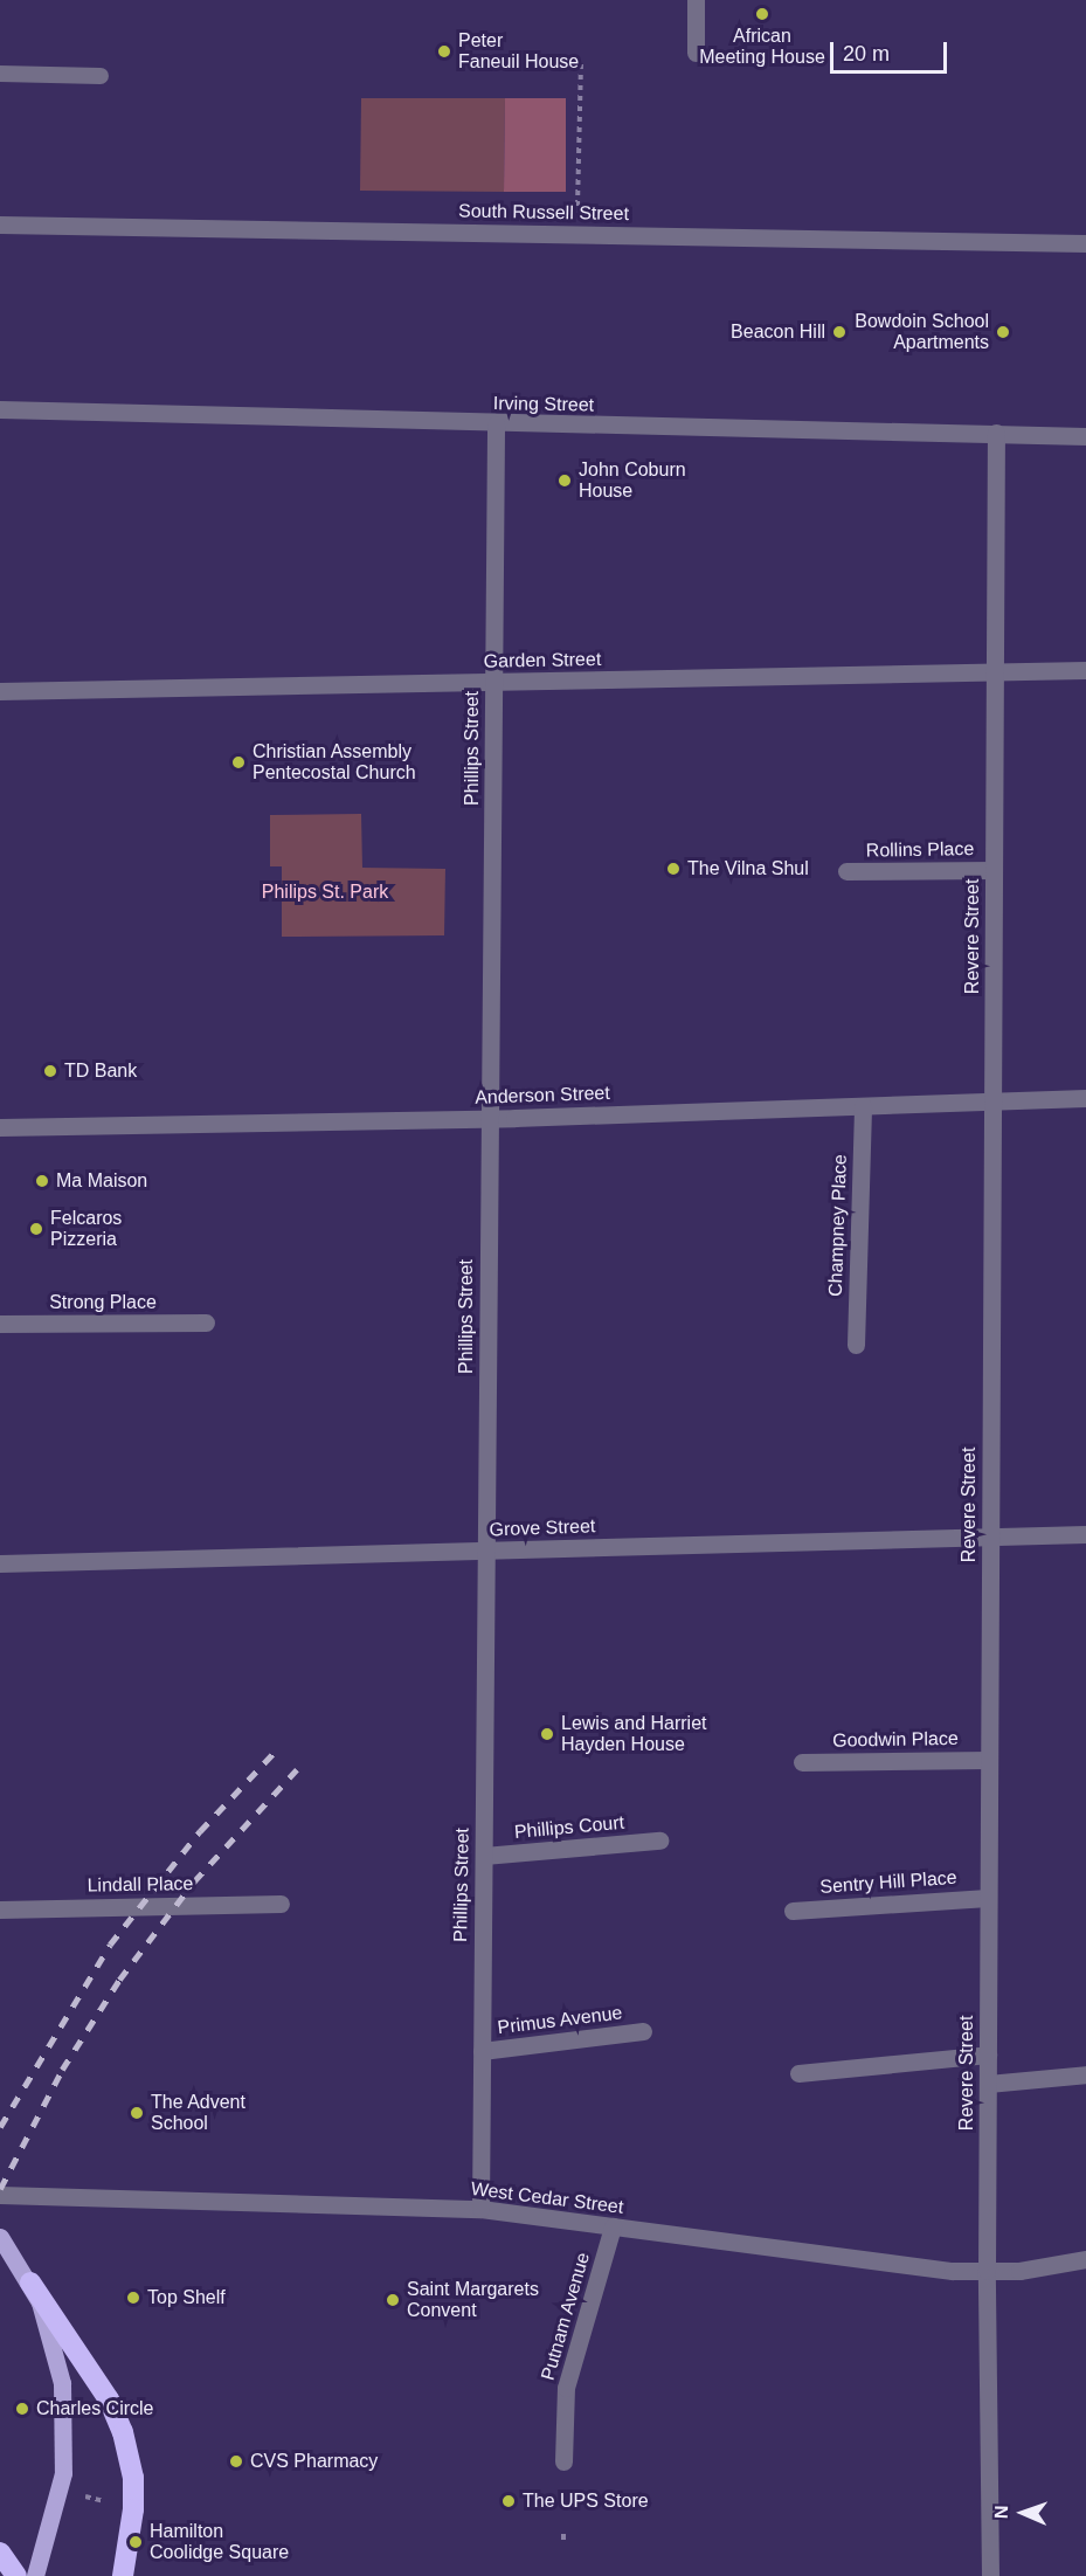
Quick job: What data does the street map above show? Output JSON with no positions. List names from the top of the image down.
{
  "streets": {
    "street": [
      "South Russell Street",
      "Irving Street",
      "Garden Street",
      "Phillips Street",
      "Rollins Place",
      "Revere Street",
      "Anderson Street",
      "Champney Place",
      "Strong Place",
      "Grove Street",
      "Goodwin Place",
      "Phillips Court",
      "Sentry Hill Place",
      "Lindall Place",
      "Primus Avenue",
      "West Cedar Street",
      "Putnam Avenue"
    ]
  },
  "crossings": [
    ["Irving Street", "Phillips Street"],
    ["Irving Street", "Revere Street"],
    ["Garden Street", "Phillips Street"],
    ["Garden Street", "Revere Street"],
    ["Phillips Street", "Anderson Street"],
    ["Phillips Street", "Grove Street"],
    ["Phillips Street", "Phillips Court"],
    ["Phillips Street", "Primus Avenue"],
    ["Phillips Street", "West Cedar Street"],
    ["Rollins Place", "Revere Street"],
    ["Revere Street", "Anderson Street"],
    ["Revere Street", "Grove Street"],
    ["Revere Street", "Goodwin Place"],
    ["Revere Street", "Sentry Hill Place"],
    ["Revere Street", "West Cedar Street"],
    ["Anderson Street", "Champney Place"],
    ["West Cedar Street", "Putnam Avenue"]
  ],
  "parks": ["Philips St. Park"],
  "places": [
    "African Meeting House",
    "Peter Faneuil House",
    "Beacon Hill",
    "Bowdoin School Apartments",
    "John Coburn House",
    "Christian Assembly Pentecostal Church",
    "The Vilna Shul",
    "TD Bank",
    "Ma Maison",
    "Felcaros Pizzeria",
    "Lewis and Harriet Hayden House",
    "The Advent School",
    "Top Shelf",
    "Saint Margarets Convent",
    "Charles Circle",
    "CVS Pharmacy",
    "The UPS Store",
    "Hamilton Coolidge Square"
  ],
  "scale_bar": "20 m",
  "north": "left"
}
